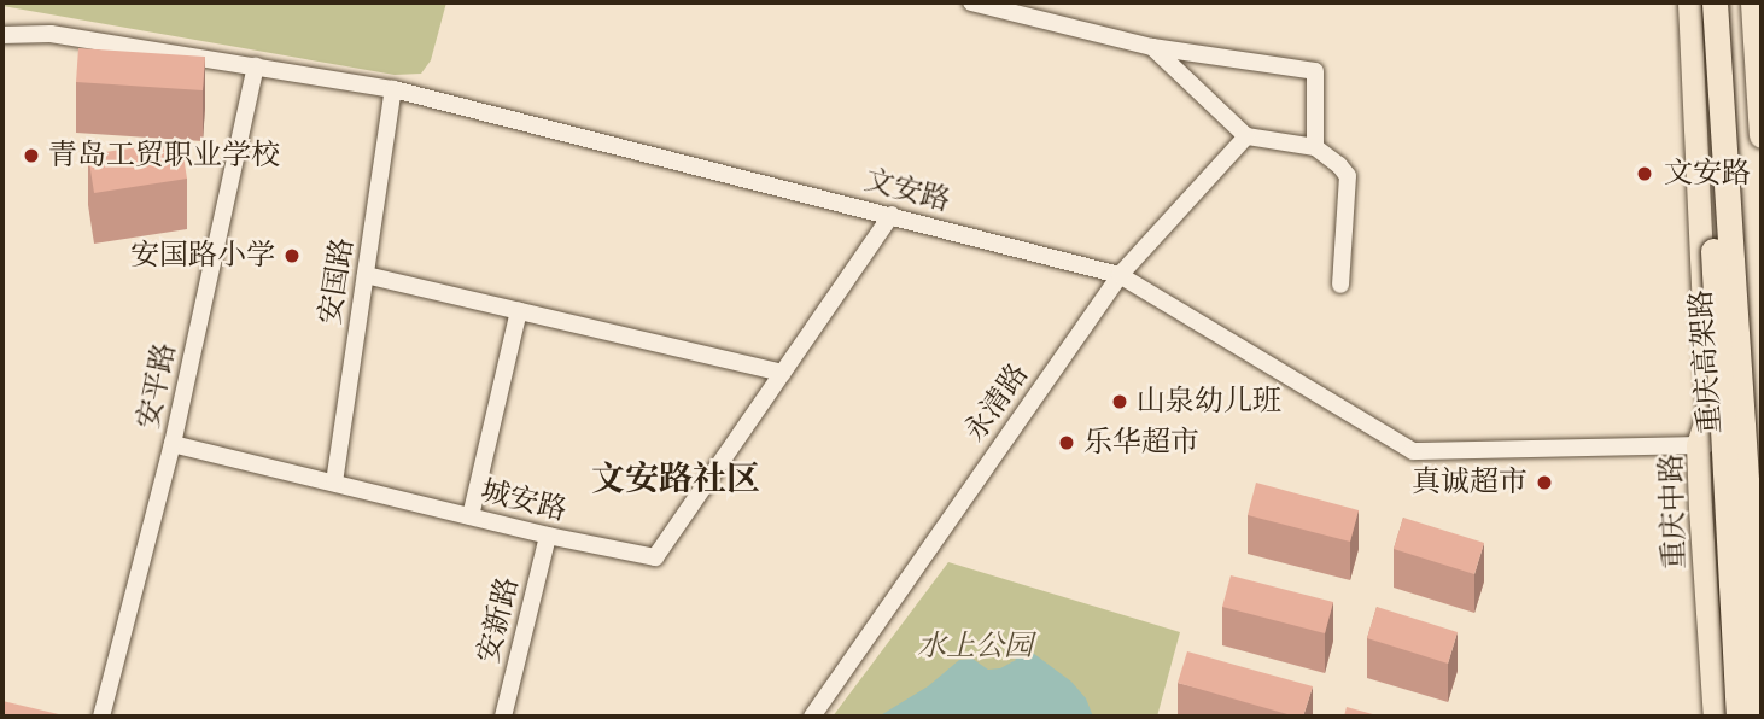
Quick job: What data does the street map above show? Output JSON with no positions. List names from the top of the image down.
{
  "streets": {
    "highway": ["重庆高架路"],
    "main road": ["重庆中路"],
    "street": [
      "文安路",
      "安国路",
      "安平路",
      "永清路",
      "城安路",
      "安新路"
    ]
  },
  "crossings": [
    ["文安路", "安国路"],
    ["文安路", "安平路"],
    ["文安路", "永清路"],
    ["文安路", "城安路"],
    ["文安路", "重庆中路"],
    ["安国路", "城安路"],
    ["安平路", "城安路"],
    ["城安路", "安新路"]
  ],
  "districts": ["文安路社区"],
  "parks": ["水上公园"],
  "places": [
    "青岛工贸职业学校",
    "文安路",
    "安国路小学",
    "山泉幼儿班",
    "乐华超市",
    "真诚超市"
  ]
}
